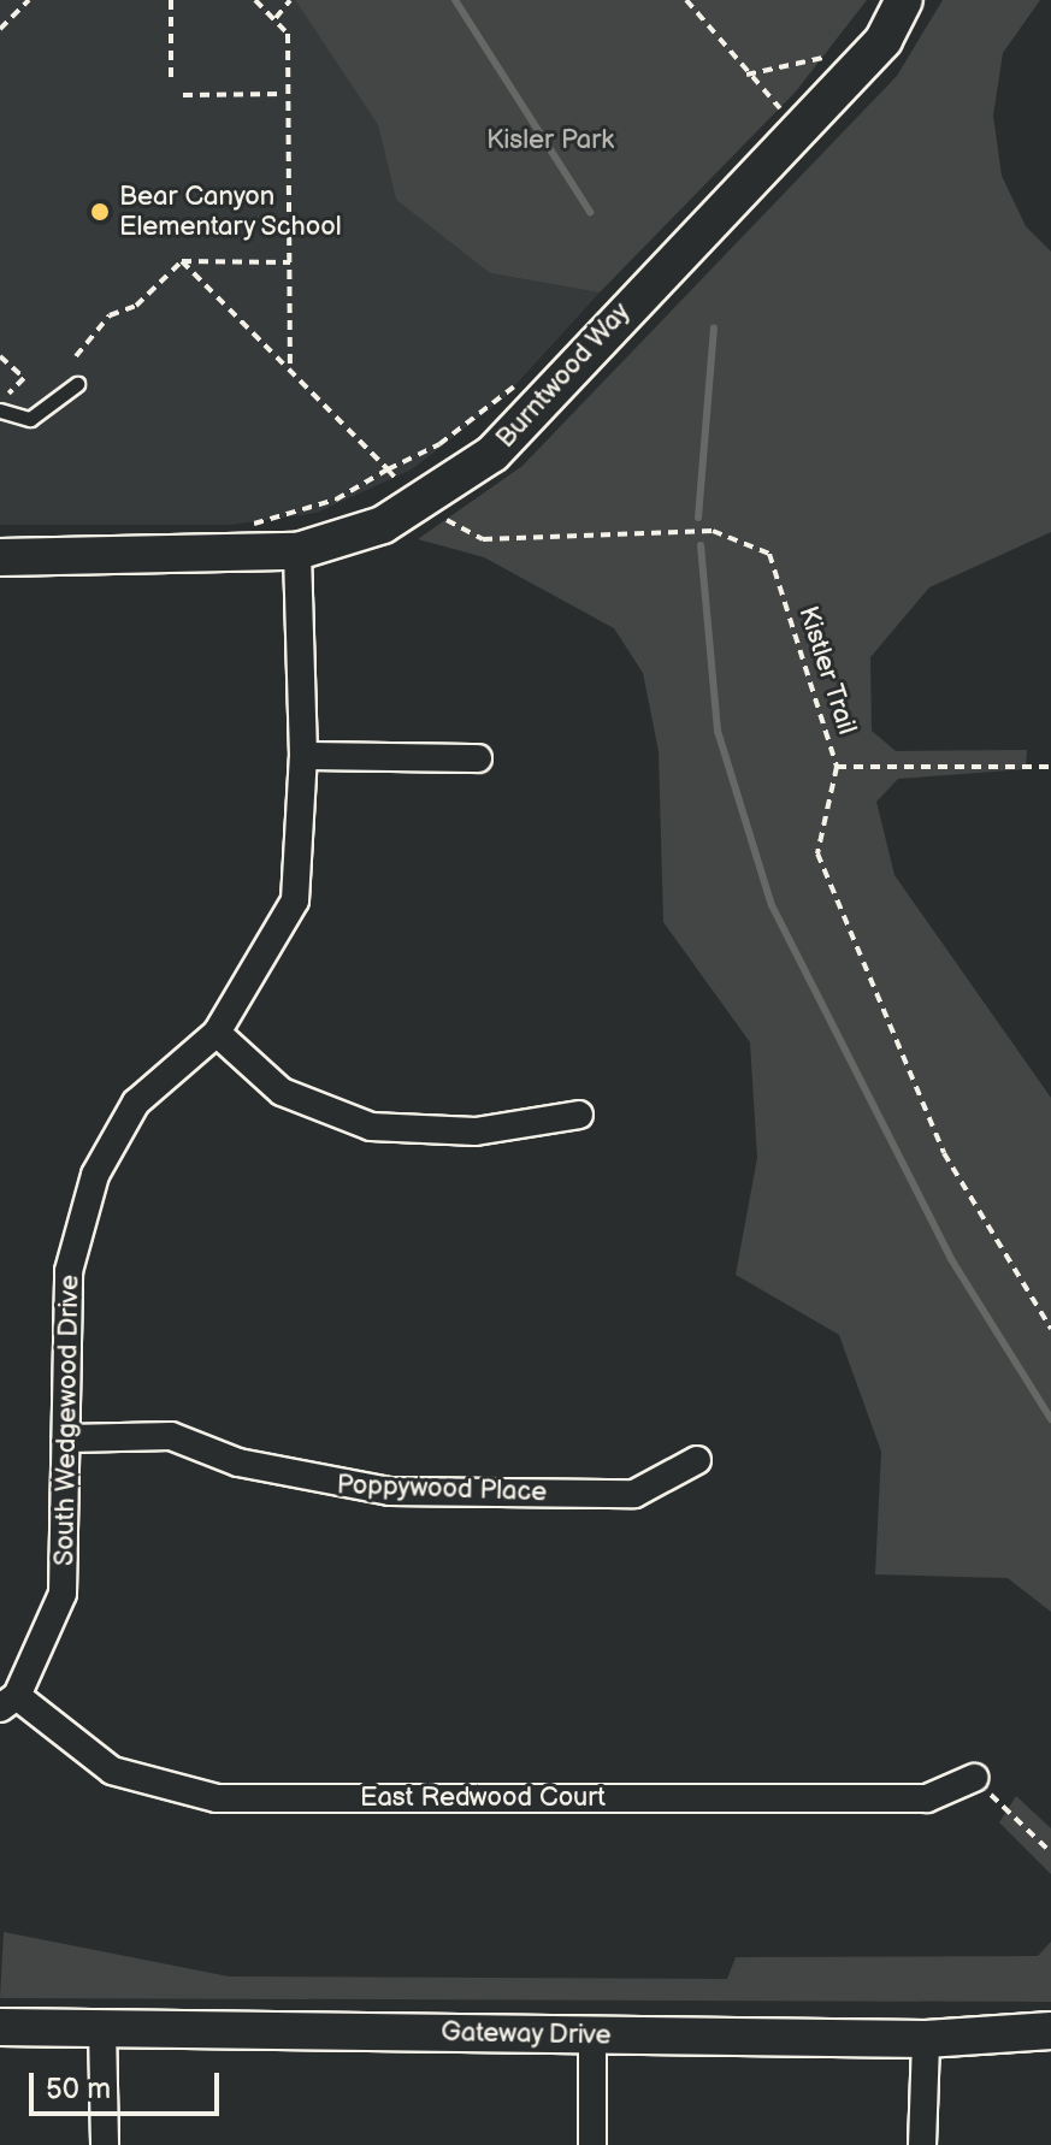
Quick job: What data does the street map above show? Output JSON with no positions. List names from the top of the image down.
{
  "streets": {
    "street": [
      "Burntwood Way",
      "South Wedgewood Drive",
      "Poppywood Place",
      "East Redwood Court",
      "Gateway Drive"
    ],
    "path": ["Kistler Trail"]
  },
  "crossings": [
    ["Burntwood Way", "Kistler Trail"],
    ["Burntwood Way", "South Wedgewood Drive"],
    ["South Wedgewood Drive", "Poppywood Place"],
    ["South Wedgewood Drive", "East Redwood Court"]
  ],
  "parks": ["Kisler Park"],
  "places": ["Bear Canyon Elementary School"],
  "scale_bar": "50 m"
}
